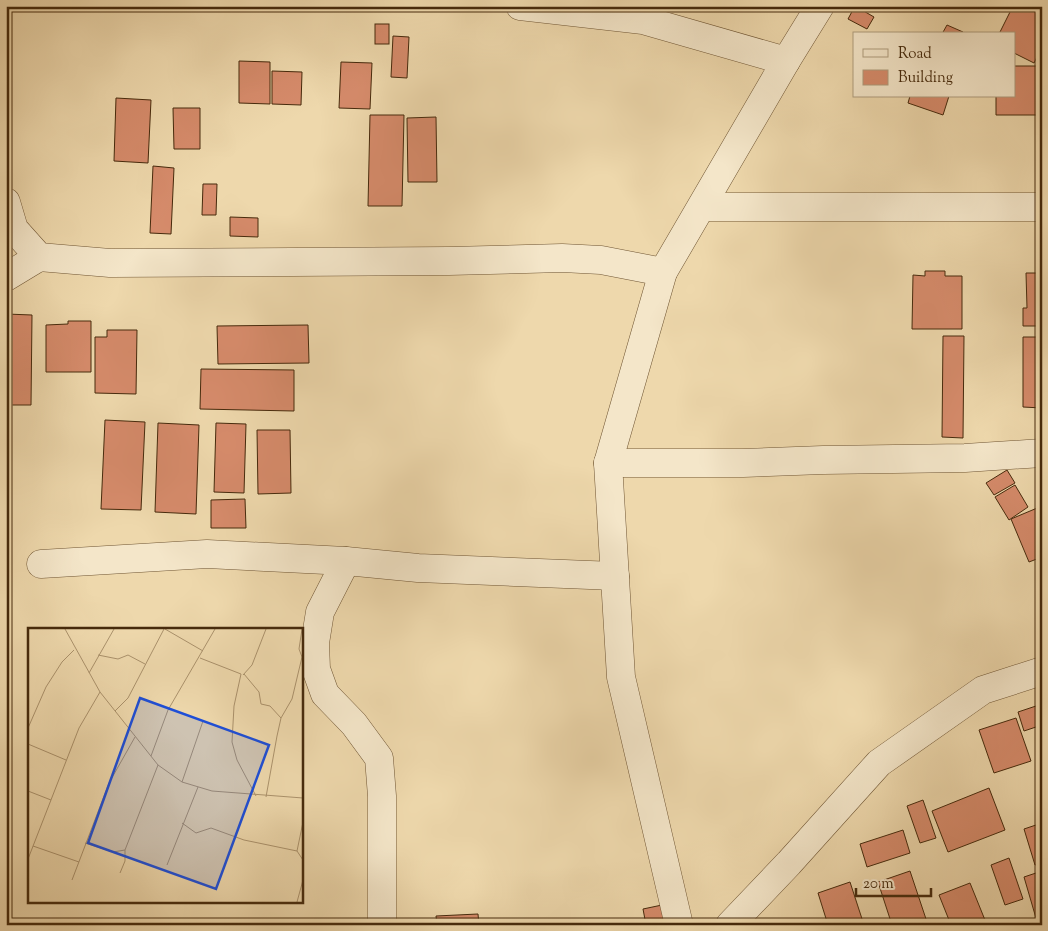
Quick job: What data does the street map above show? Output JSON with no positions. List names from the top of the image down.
{
  "legend": ["Road", "Building"],
  "scale_bar": "20 m"
}
